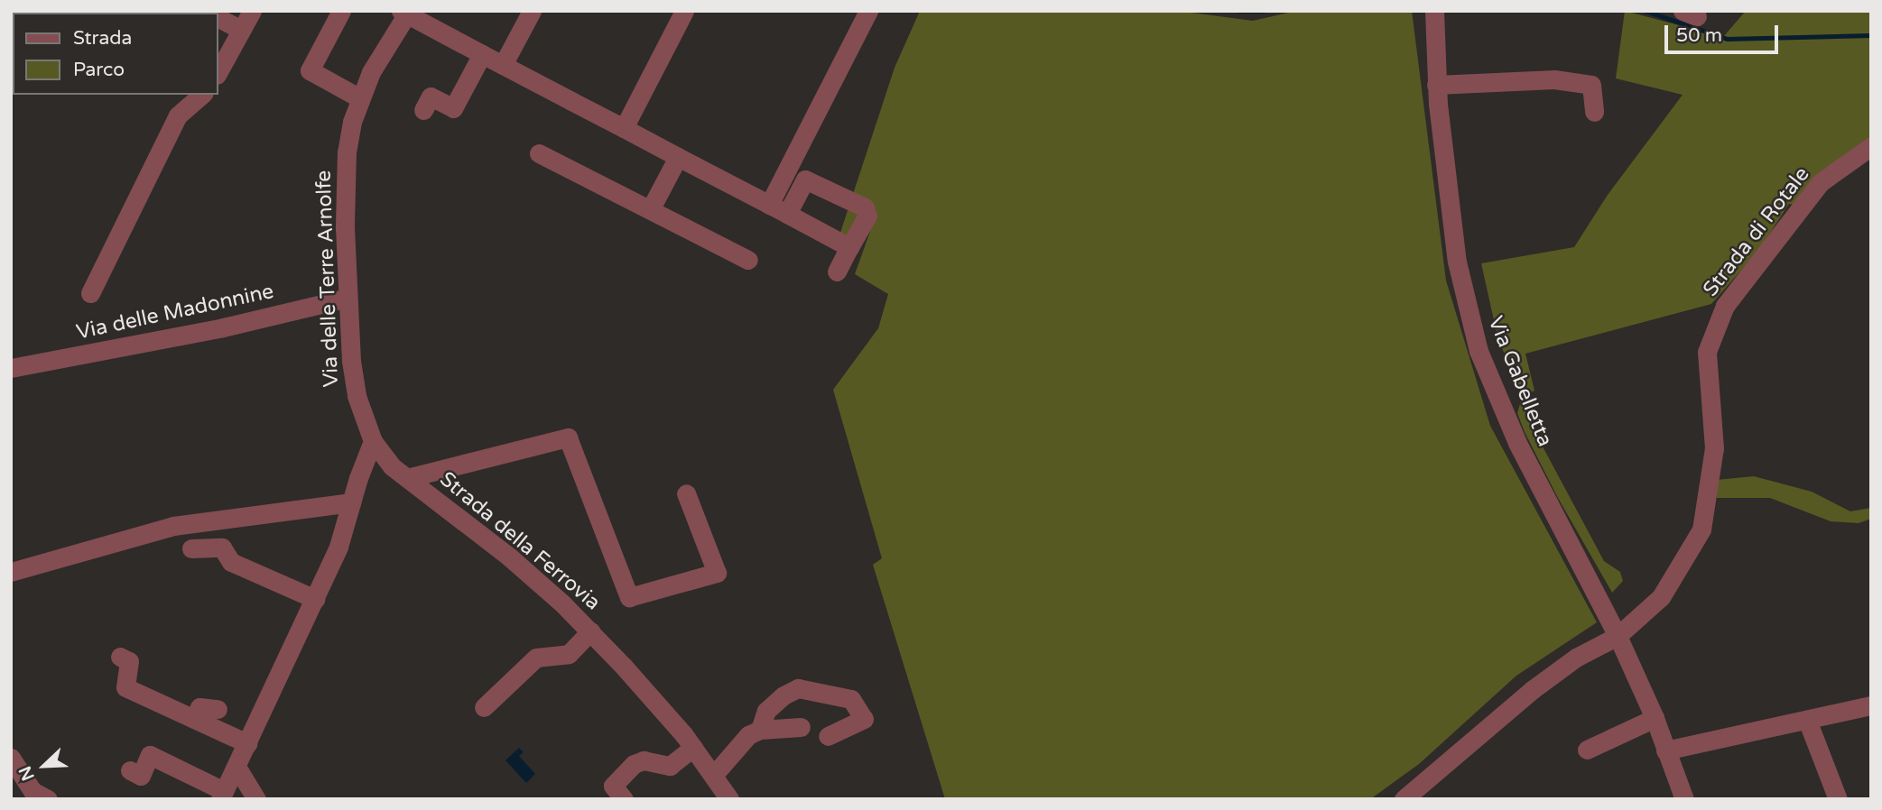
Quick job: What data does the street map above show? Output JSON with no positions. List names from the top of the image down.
{
  "streets": {
    "street": [
      "Strada di Rotale",
      "Via delle Terre Arnolfe",
      "Via delle Madonnine",
      "Via Gabelletta",
      "Strada della Ferrovia"
    ]
  },
  "crossings": [
    ["Strada di Rotale", "Via Gabelletta"],
    ["Via delle Terre Arnolfe", "Via delle Madonnine"],
    ["Via delle Terre Arnolfe", "Strada della Ferrovia"]
  ],
  "legend": ["Strada", "Parco"],
  "scale_bar": "50 m",
  "north": "bottom left"
}
